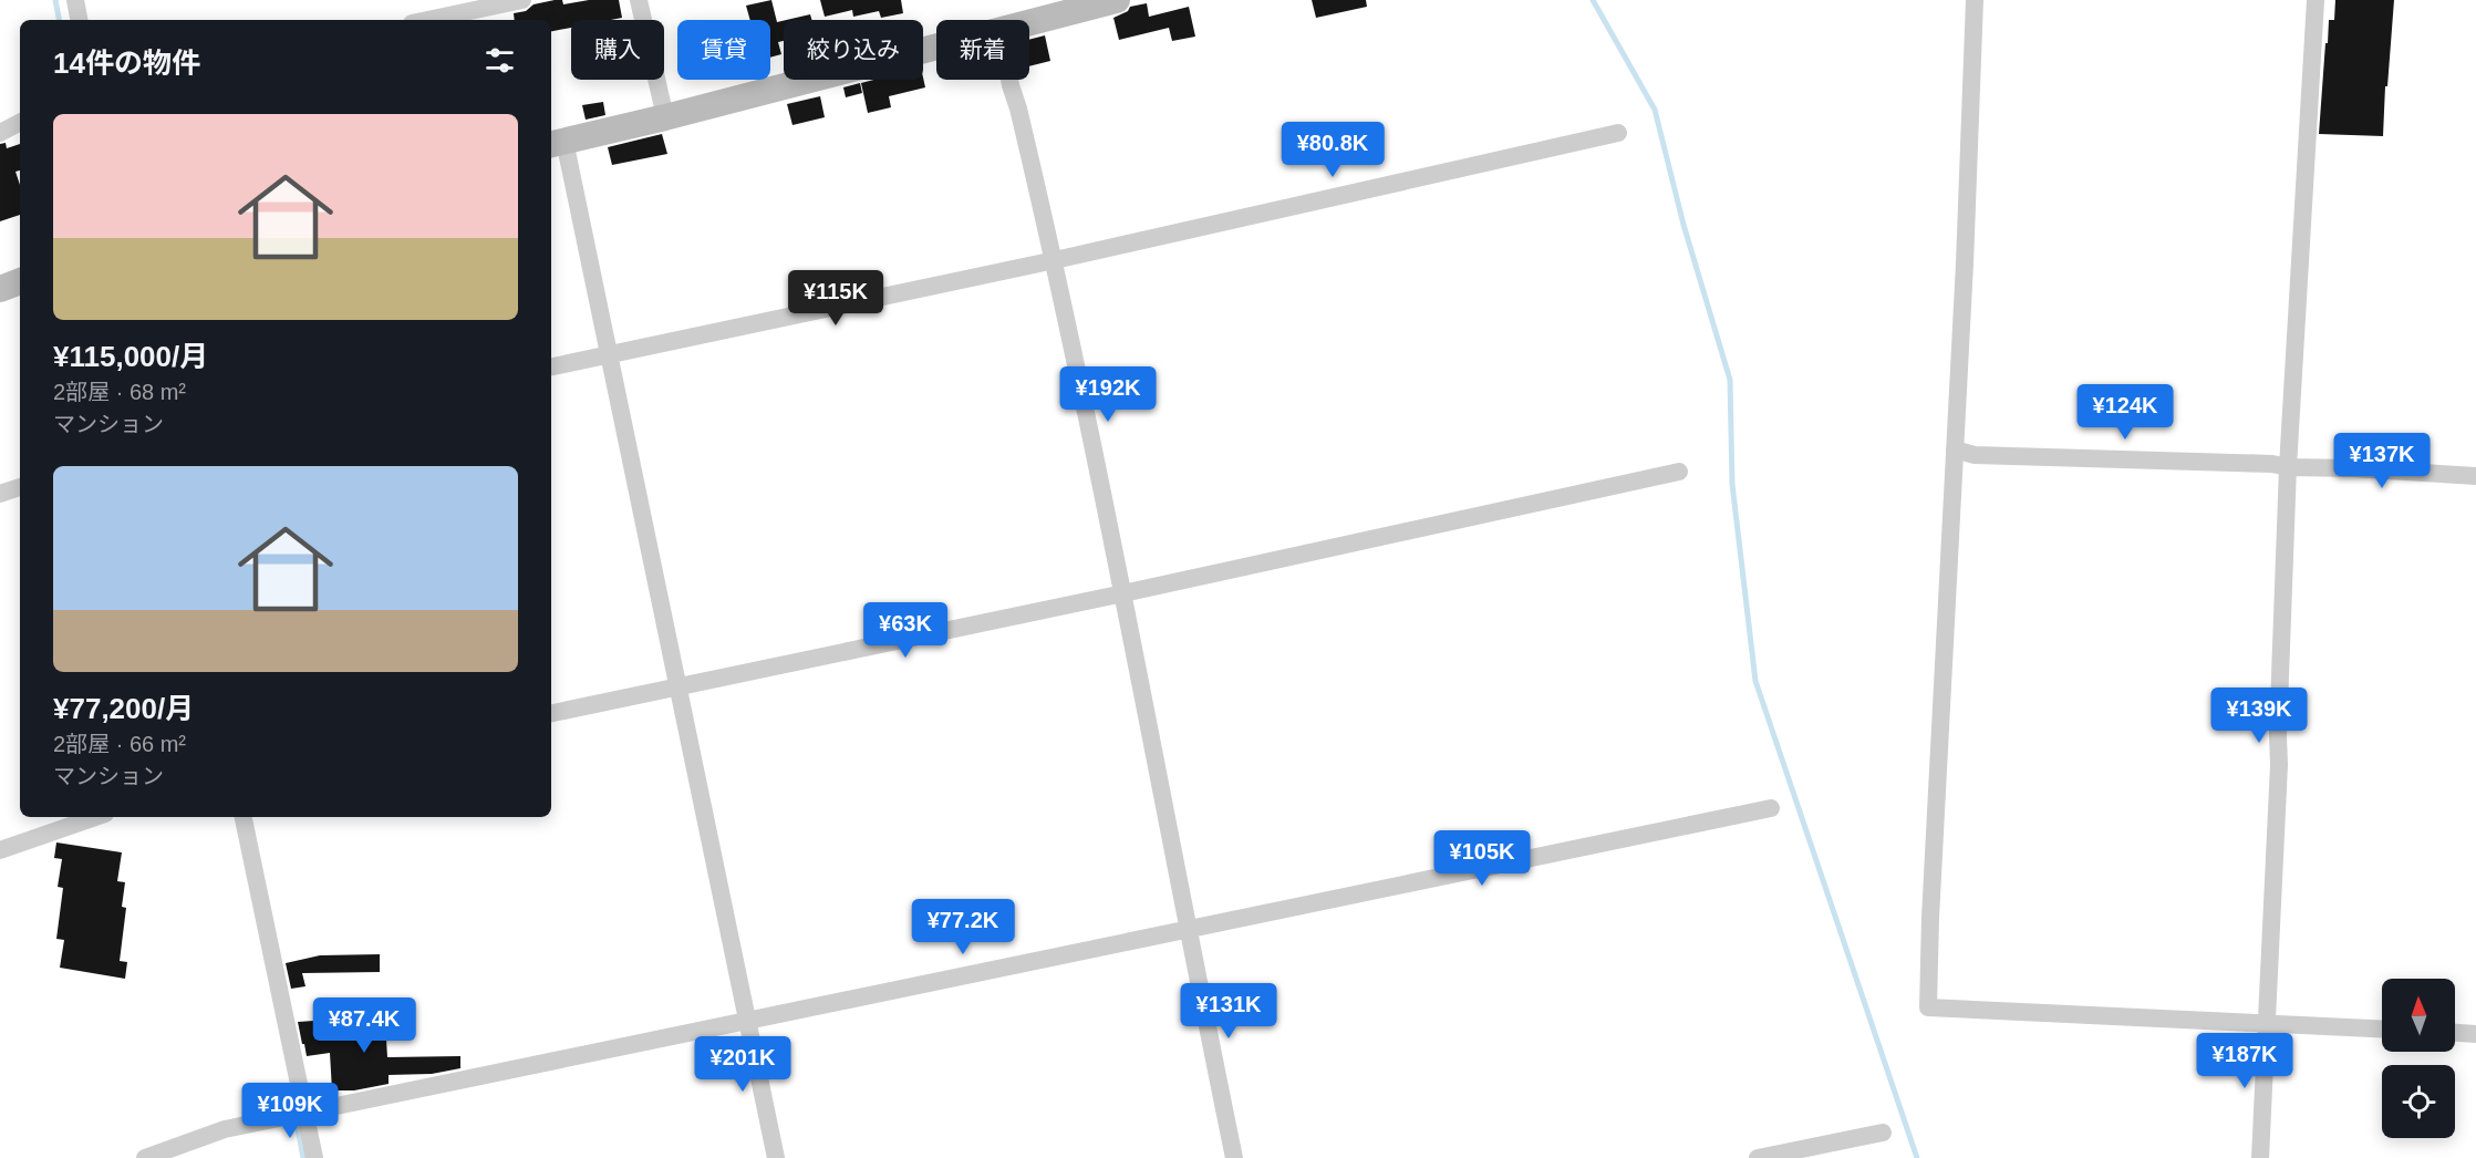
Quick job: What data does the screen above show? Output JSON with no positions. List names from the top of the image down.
{
  "north": "top",
  "page": {
    "chip": [
      "購入",
      "賃貸",
      "絞り込み",
      "新着"
    ],
    "heading": "14件の物件",
    "list": [
      {
        "name": "¥115,000/月",
        "note": "2部屋 · 68 m² · マンション"
      },
      {
        "name": "¥77,200/月",
        "note": "2部屋 · 66 m² · マンション"
      }
    ],
    "price": [
      "¥80.8K",
      "¥115K",
      "¥192K",
      "¥124K",
      "¥137K",
      "¥63K",
      "¥139K",
      "¥105K",
      "¥77.2K",
      "¥131K",
      "¥87.4K",
      "¥187K",
      "¥201K",
      "¥109K"
    ]
  }
}
